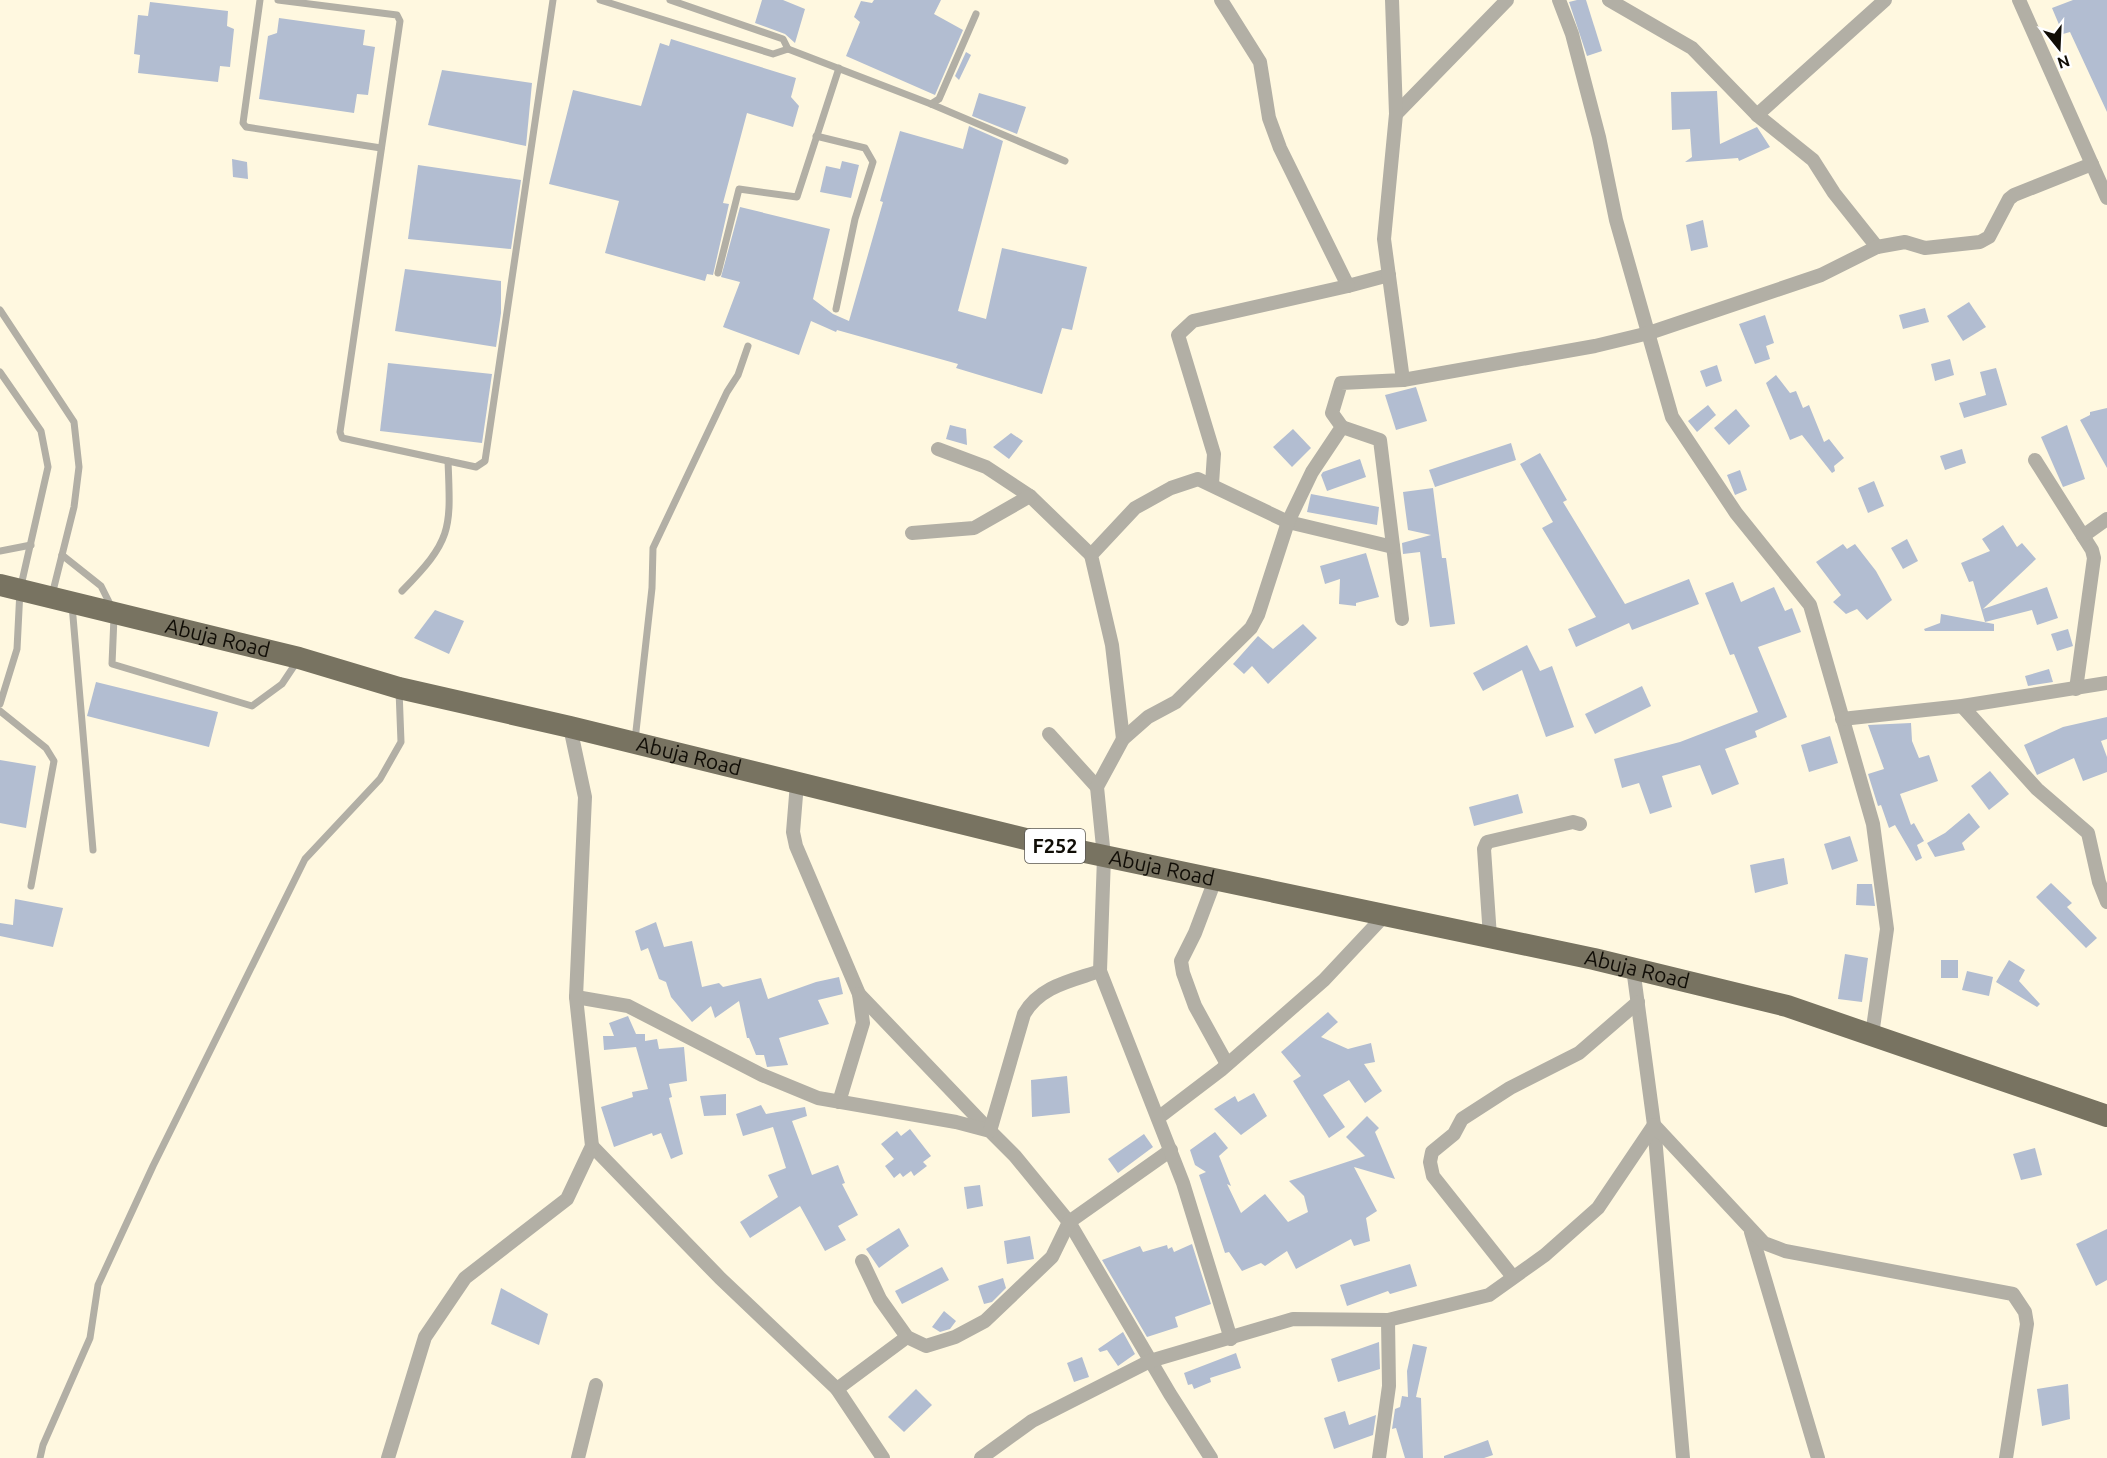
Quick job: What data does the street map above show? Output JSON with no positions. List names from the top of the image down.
{
  "streets": {
    "main road": ["Abuja Road", "F252"]
  },
  "north": "bottom"
}
